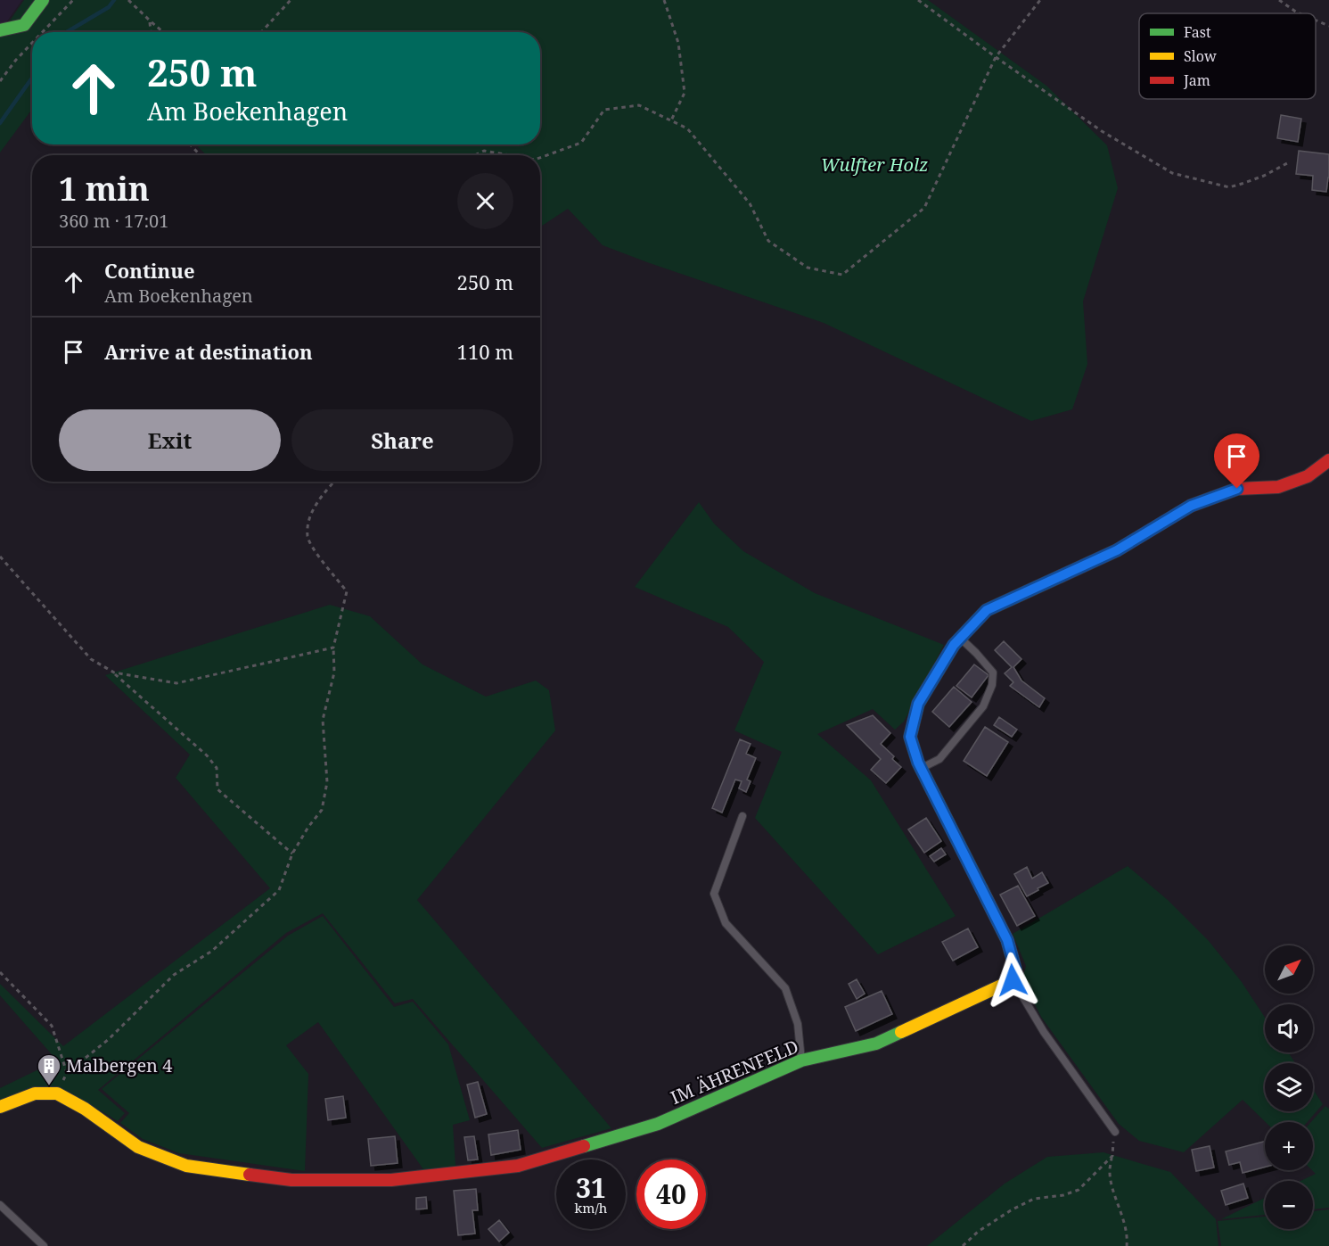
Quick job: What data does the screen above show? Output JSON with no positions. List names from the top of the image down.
{
  "streets": {
    "street": ["IM ÄHRENFELD"]
  },
  "parks": ["Wulfter Holz"],
  "places": {
    "building": ["Malbergen 4"]
  },
  "legend": ["Fast", "Slow", "Jam"],
  "north": "top right",
  "page": {
    "turn": ["250 m", "Am Boekenhagen"],
    "heading": ["1 min", "360 m · 17:01"],
    "list": [
      {
        "name": "Continue",
        "note": "Am Boekenhagen",
        "value": "250 m"
      },
      {
        "name": "Arrive at destination",
        "value": "110 m"
      }
    ],
    "buttons": ["Exit", "Share"],
    "map_buttons": ["+", "−"],
    "speed": "31 km/h",
    "limit": "40"
  }
}
